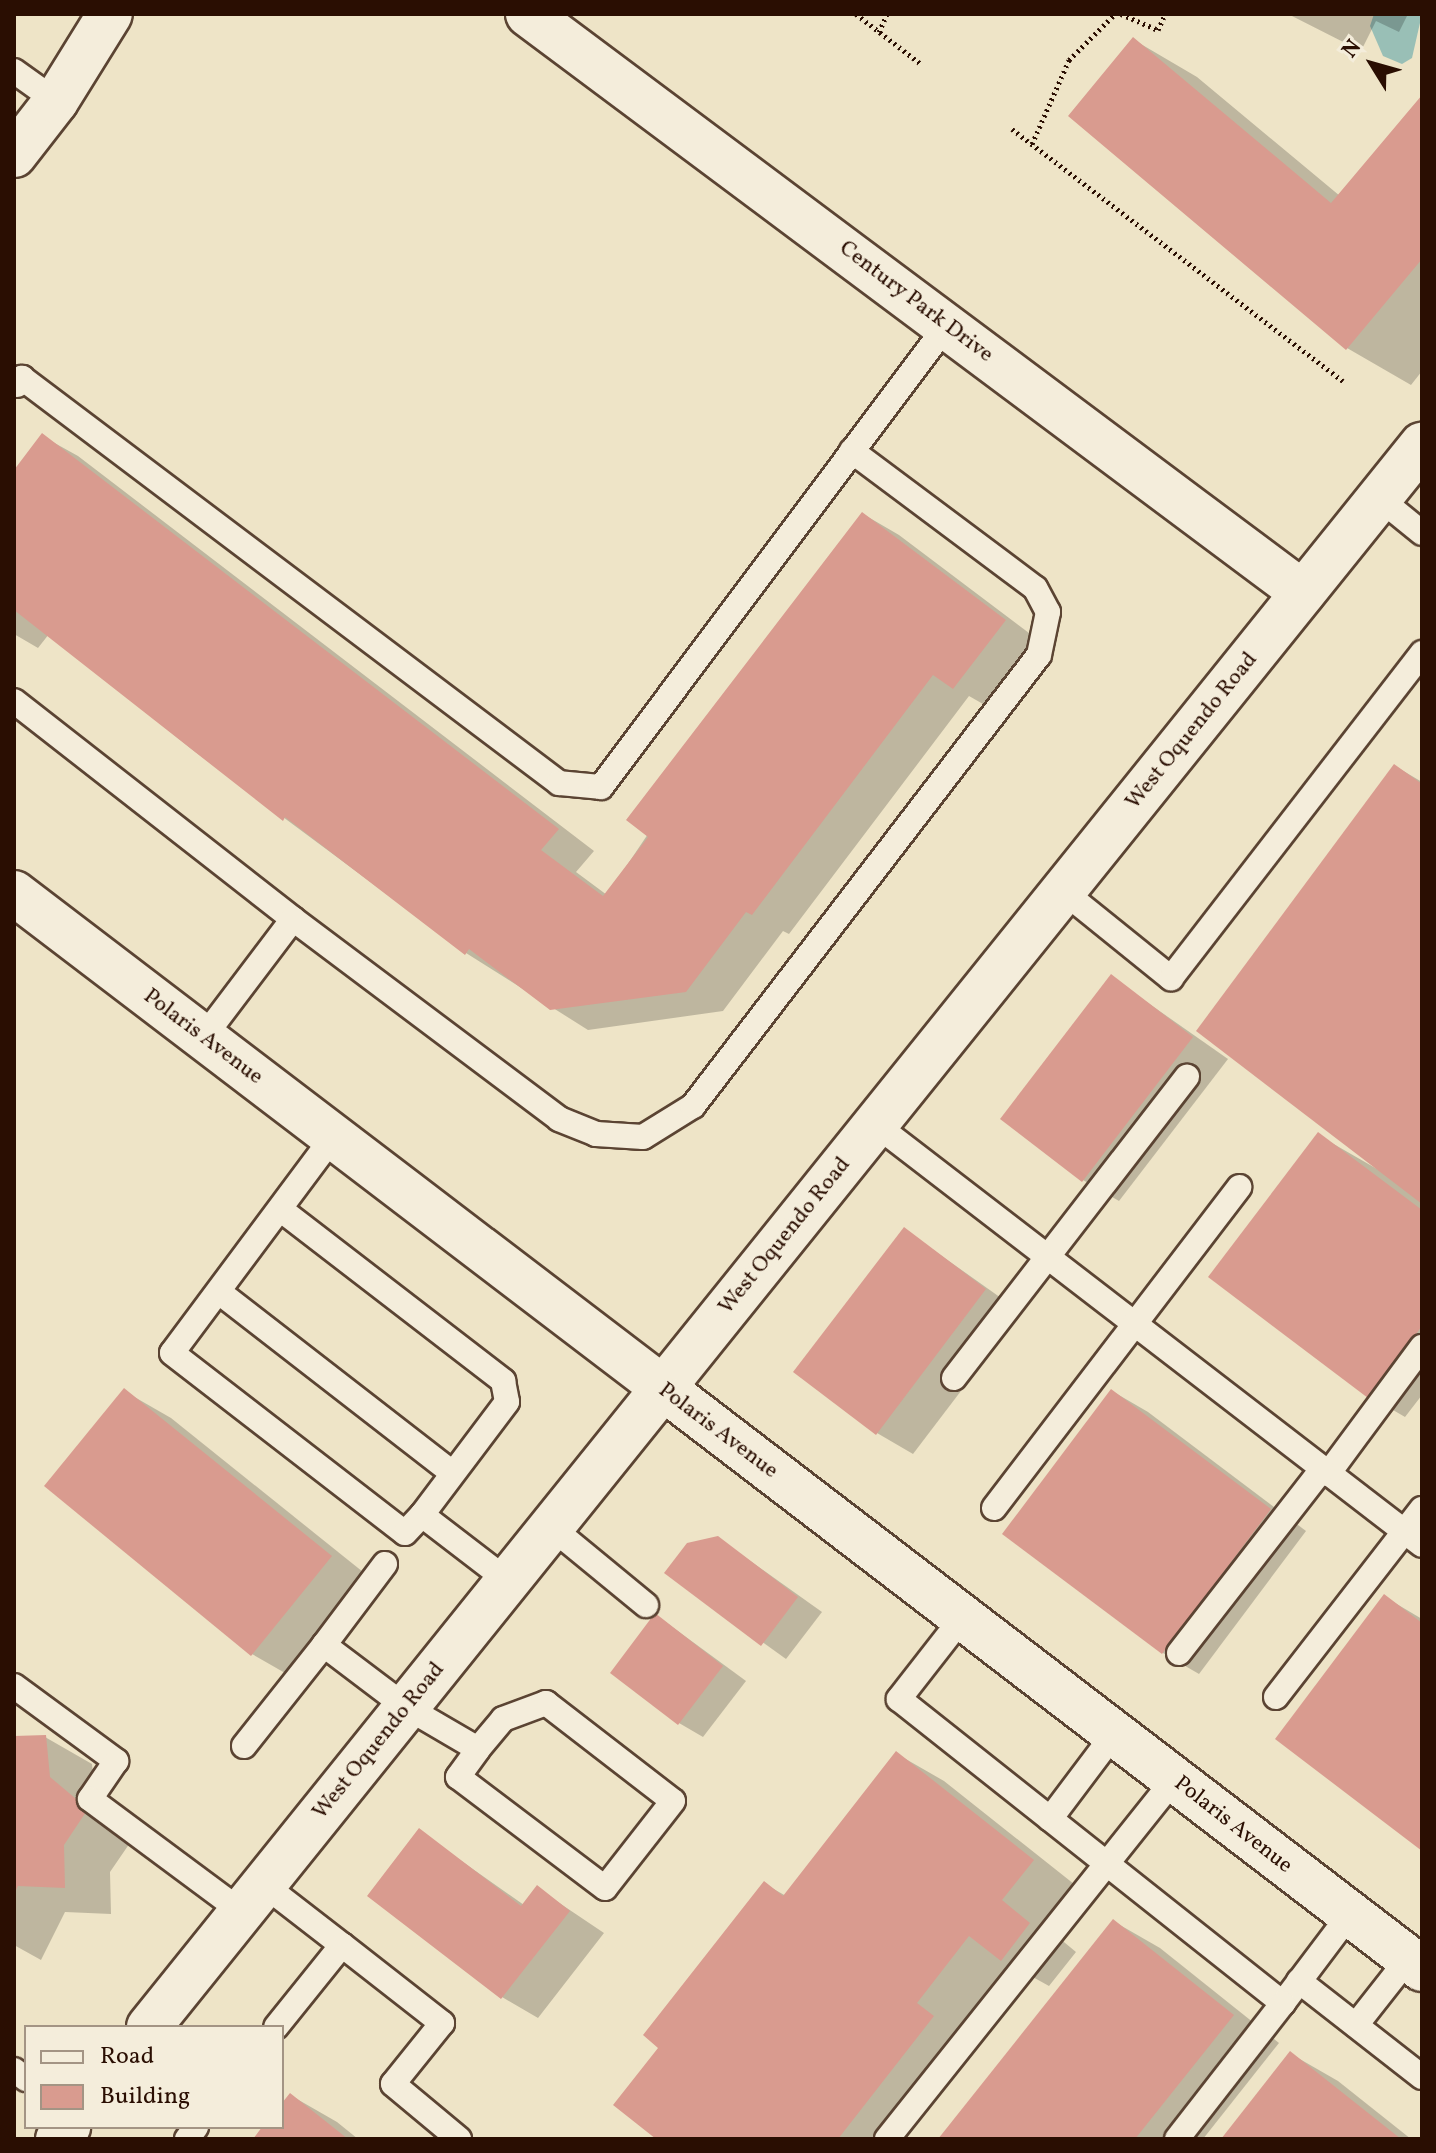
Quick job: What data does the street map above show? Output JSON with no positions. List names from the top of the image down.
{
  "streets": {
    "street": ["Century Park Drive", "West Oquendo Road", "Polaris Avenue"]
  },
  "crossings": [
    ["Century Park Drive", "West Oquendo Road"],
    ["West Oquendo Road", "Polaris Avenue"]
  ],
  "legend": ["Road", "Building"],
  "north": "top left"
}
